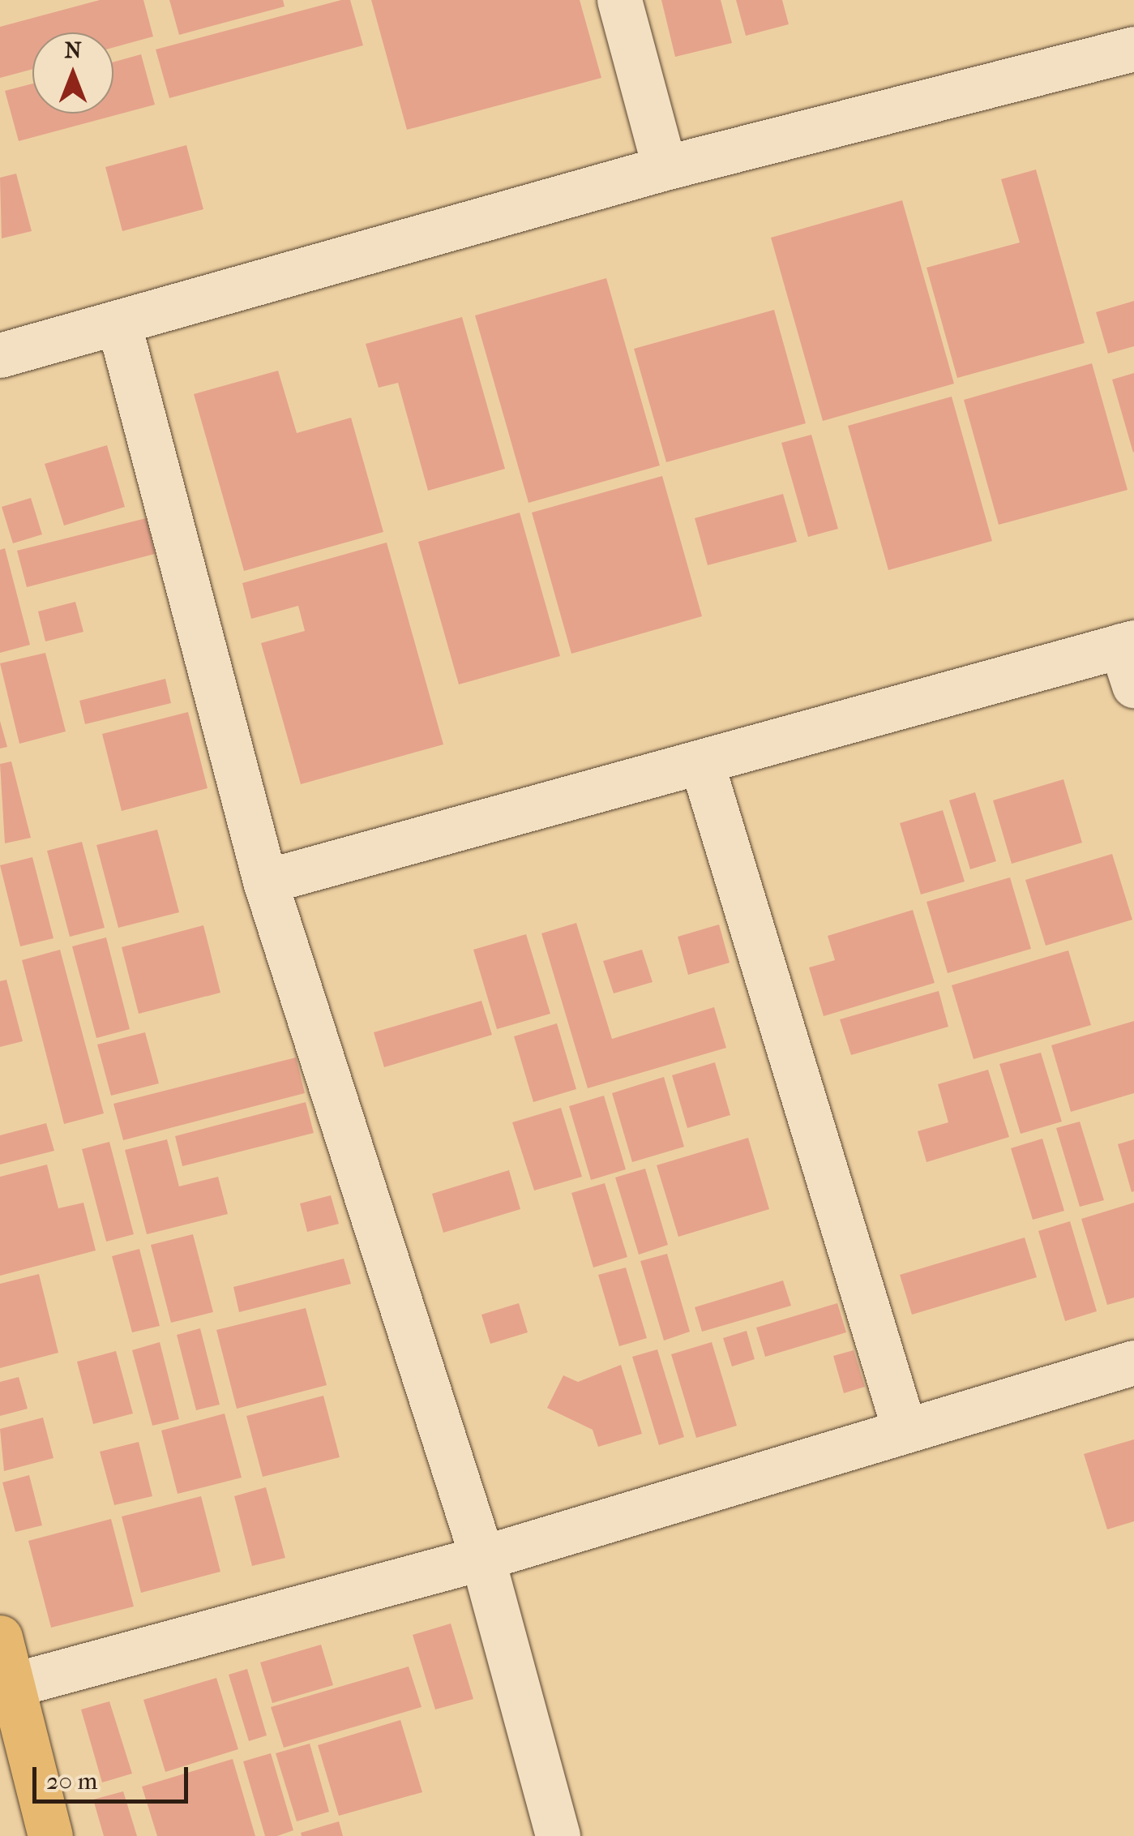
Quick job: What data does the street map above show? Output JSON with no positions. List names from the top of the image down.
{
  "scale_bar": "20 m",
  "north": "top"
}
